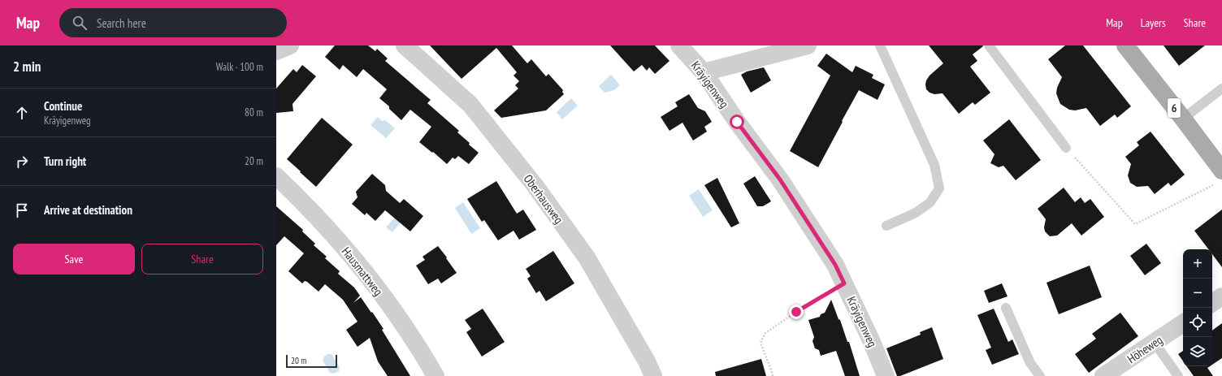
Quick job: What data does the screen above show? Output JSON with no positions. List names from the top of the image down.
{
  "streets": {
    "main road": ["6"],
    "street": [
      "Kräyigenweg",
      "Oberhausweg",
      "Hausmattweg",
      "Höheweg"
    ]
  },
  "scale_bar": "20 m",
  "page": {
    "header": "Map",
    "search": "Search here",
    "nav": ["Map", "Layers", "Share"],
    "heading": ["2 min", "Walk · 100 m"],
    "list": [
      ["Continue", "Kräyigenweg", "80 m"],
      ["Turn right", "20 m"],
      "Arrive at destination"
    ],
    "buttons": ["Save", "Share"],
    "map_buttons": ["+", "−"],
    "scale": "20 m"
  }
}
